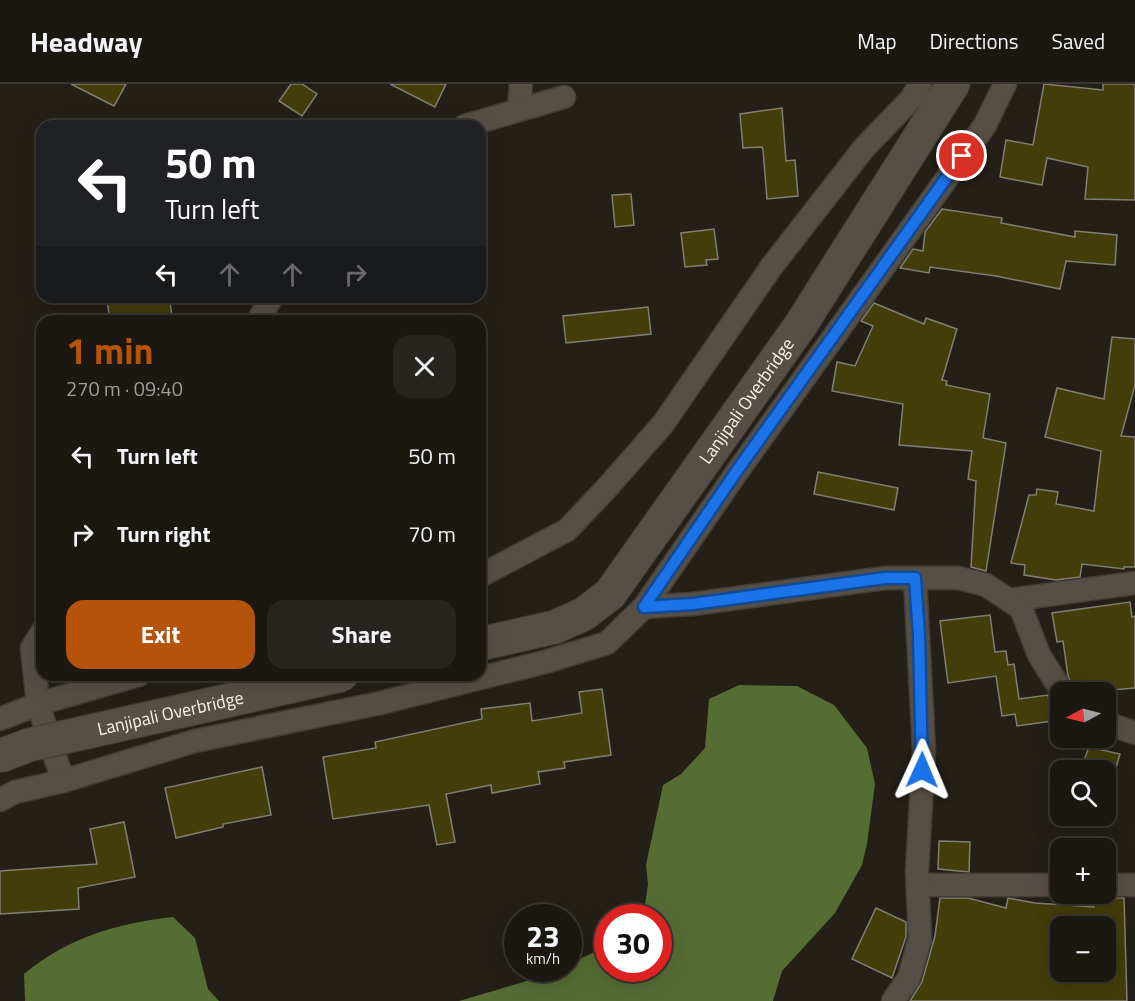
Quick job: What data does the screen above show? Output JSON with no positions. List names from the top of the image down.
{
  "streets": {
    "main road": ["Lanjipali Overbridge"]
  },
  "north": "left",
  "page": {
    "header": "Headway",
    "nav": ["Map", "Directions", "Saved"],
    "turn": ["50 m", "Turn left"],
    "heading": ["1 min", "270 m · 09:40"],
    "list": [
      {
        "name": "Turn left",
        "value": "50 m"
      },
      {
        "name": "Turn right",
        "value": "70 m"
      }
    ],
    "buttons": ["Exit", "Share"],
    "map_buttons": ["+", "−"],
    "speed": "23 km/h",
    "limit": "30"
  }
}
